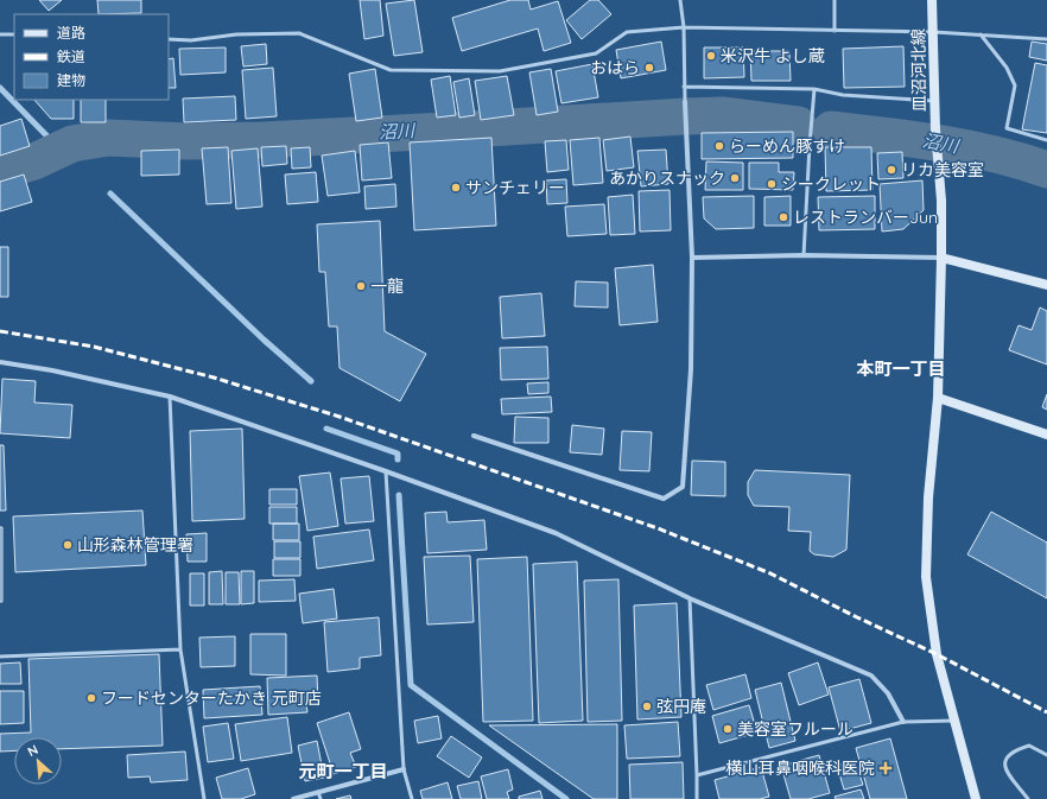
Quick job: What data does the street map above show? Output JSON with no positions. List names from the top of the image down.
{
  "streets": {
    "street": ["皿沼河北線"]
  },
  "districts": ["本町一丁目", "元町一丁目"],
  "water": ["沼川"],
  "places": {
    "other": [
      "米沢牛 よし蔵",
      "おはら",
      "らーめん豚すけ",
      "リカ美容室",
      "あかりスナック",
      "シークレット",
      "サンチェリー",
      "レストランバーJun",
      "一龍",
      "山形森林管理署",
      "フードセンターたかき 元町店",
      "弦円庵",
      "美容室フルール"
    ],
    "health": ["横山耳鼻咽喉科医院"]
  },
  "legend": ["道路", "鉄道", "建物"],
  "north": "top left"
}
